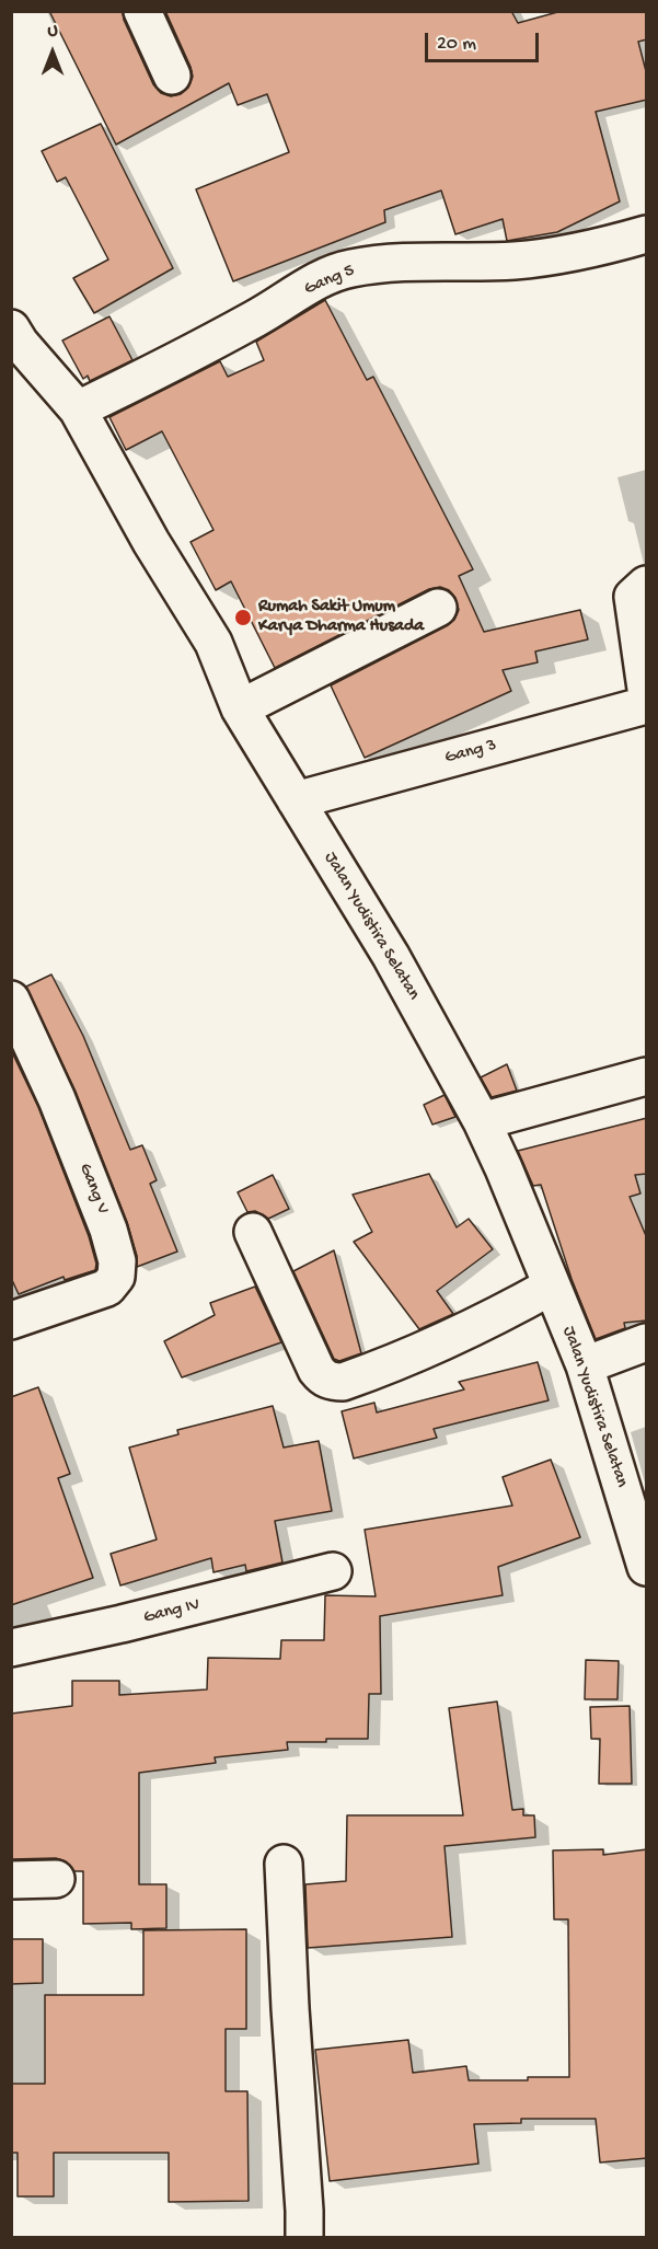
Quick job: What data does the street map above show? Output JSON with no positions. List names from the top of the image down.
{
  "streets": {
    "street": [
      "Gang 5",
      "Gang 3",
      "Jalan Yudistira Selatan",
      "Gang V",
      "Gang IV"
    ]
  },
  "crossings": [
    ["Gang 5", "Jalan Yudistira Selatan"],
    ["Gang 3", "Jalan Yudistira Selatan"]
  ],
  "places": ["Rumah Sakit Umum Karya Dharma Husada"],
  "scale_bar": "20 m",
  "north": "top"
}
